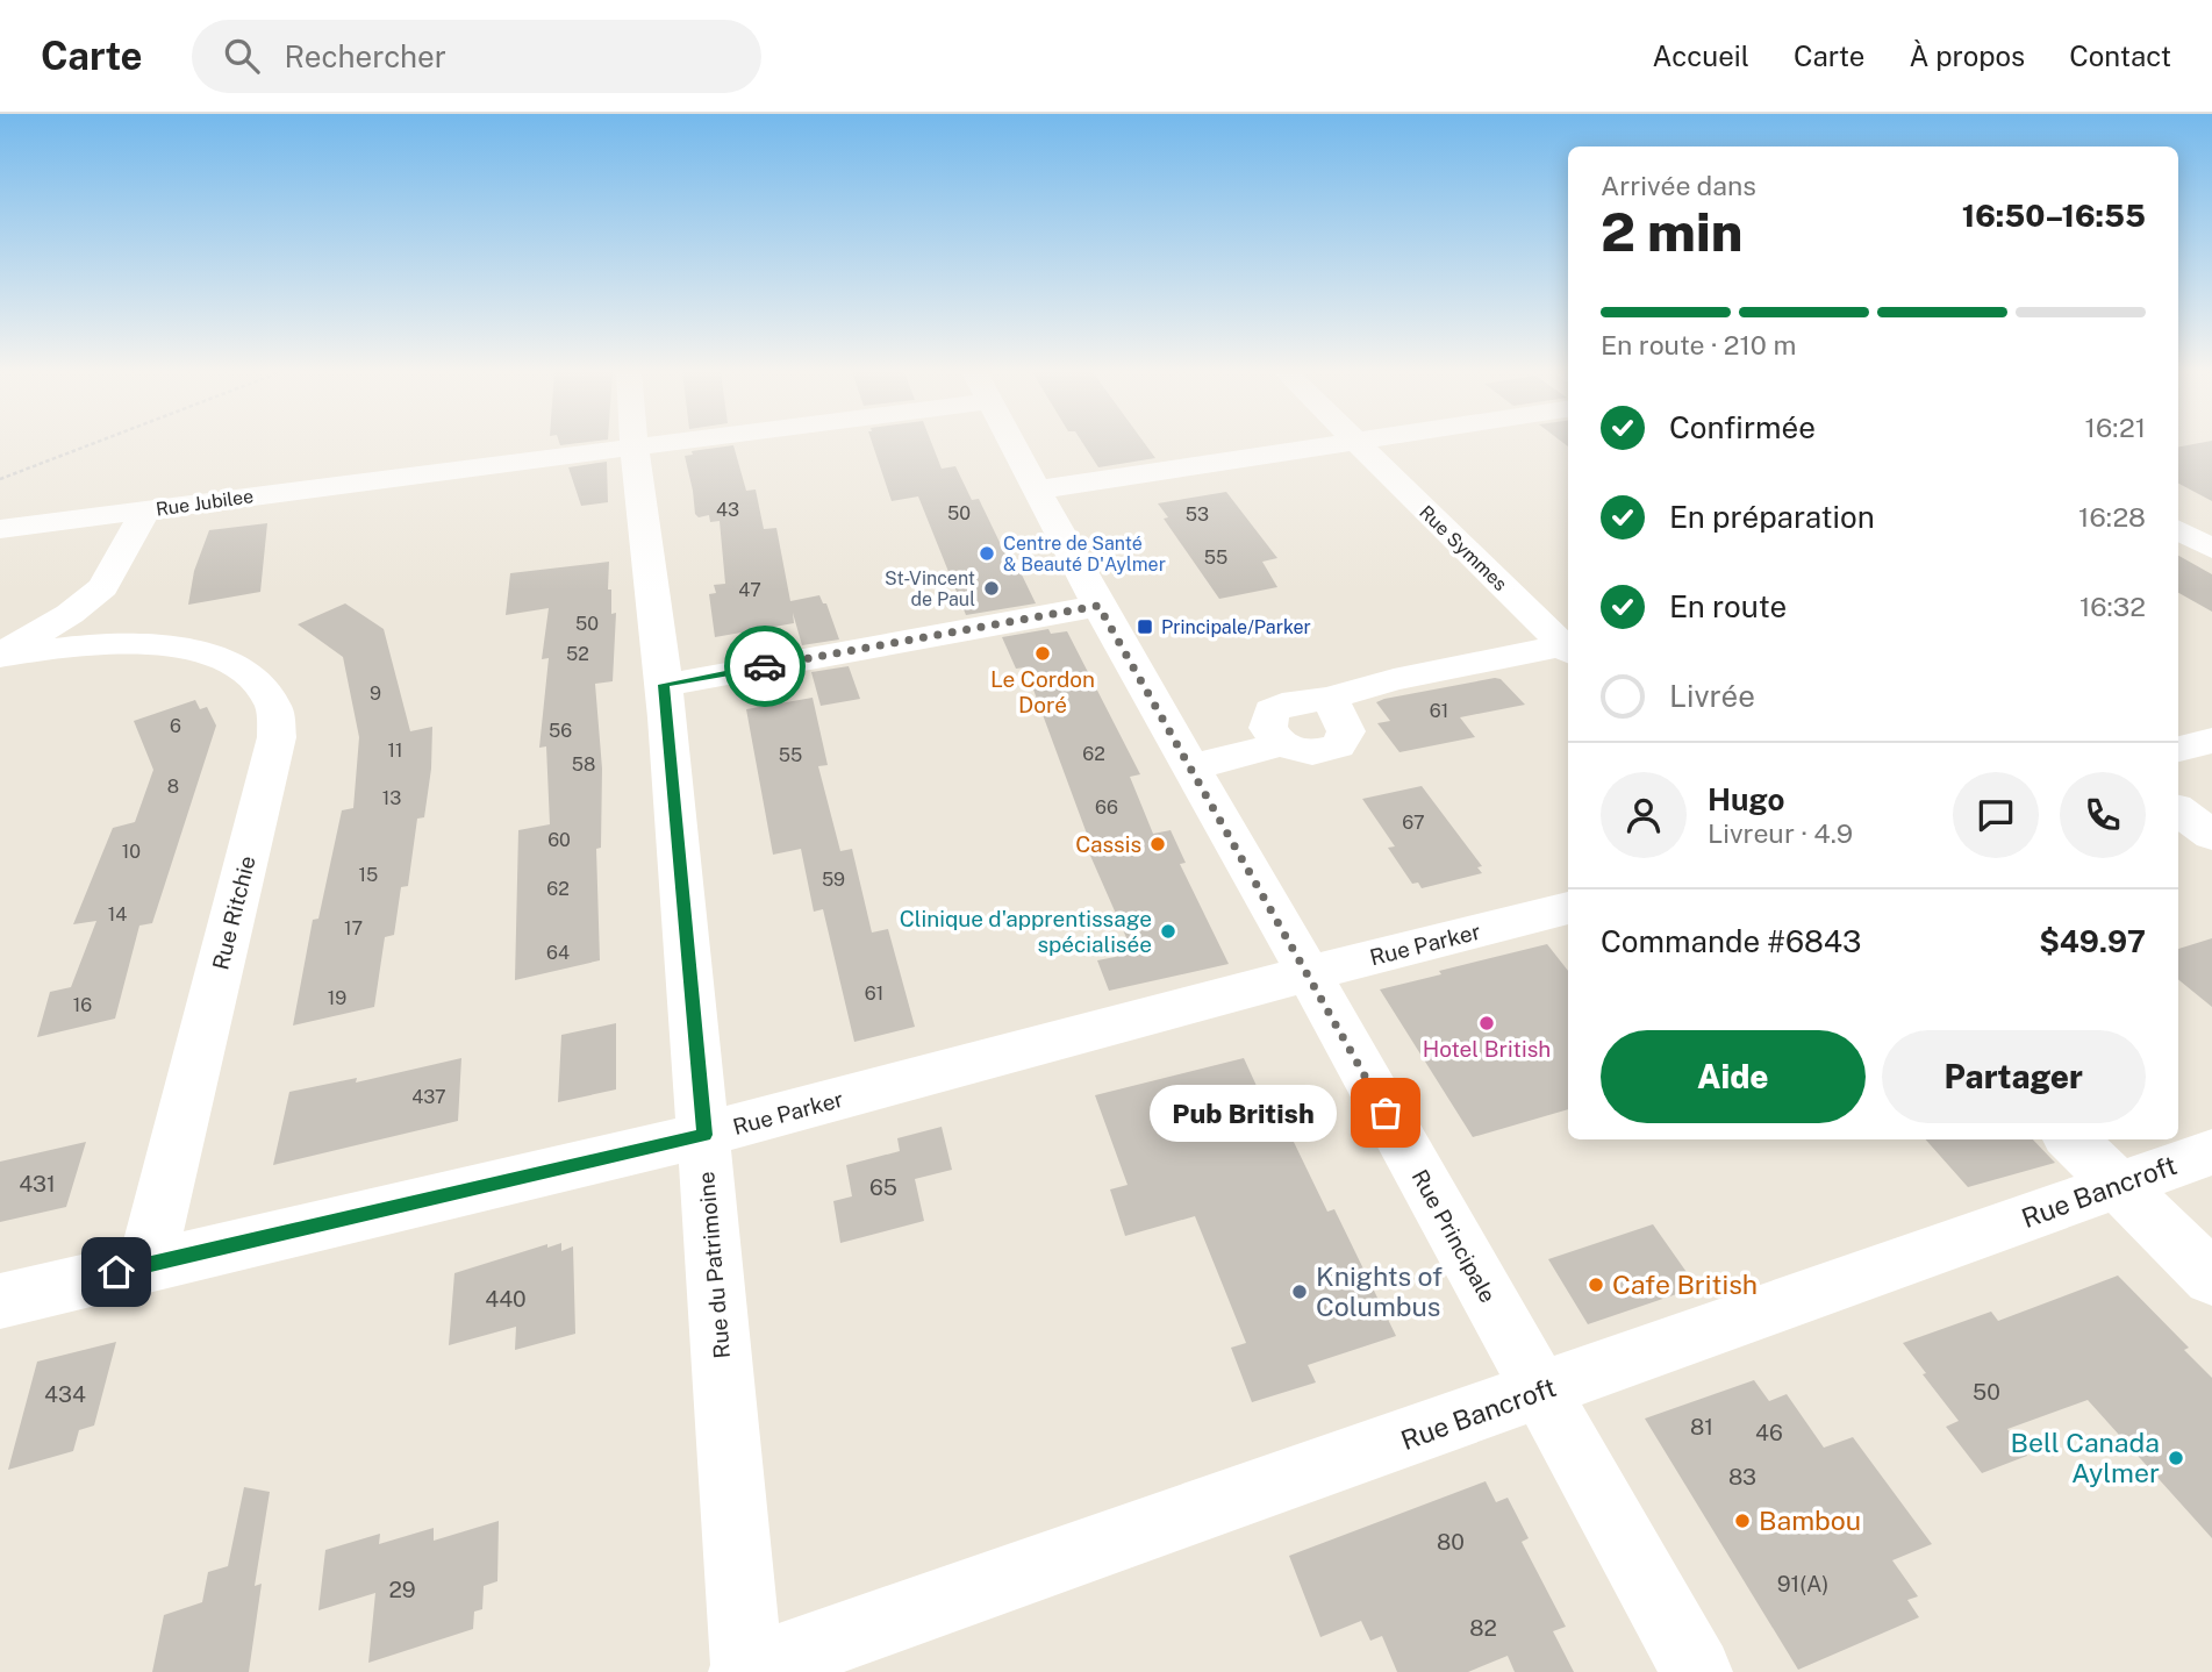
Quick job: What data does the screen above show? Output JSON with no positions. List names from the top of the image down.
{
  "streets": {
    "street": [
      "Rue Jubilee",
      "Rue Symmes",
      "Rue Ritchie",
      "Rue Parker",
      "Rue Bancroft",
      "Rue Principale",
      "Rue du Patrimoine"
    ]
  },
  "crossings": [
    ["Rue Jubilee", "Rue du Patrimoine"],
    ["Rue Ritchie", "Rue Parker"],
    ["Rue Parker", "Rue Principale"],
    ["Rue Parker", "Rue du Patrimoine"],
    ["Rue Bancroft", "Rue Principale"],
    ["Rue Bancroft", "Rue du Patrimoine"]
  ],
  "places": {
    "other": [
      "Centre de Santé & Beauté D'Aylmer",
      "St-Vincent de Paul",
      "Le Cordon Doré",
      "Cassis",
      "Clinique d'apprentissage spécialisée",
      "Hotel British",
      "Pub British",
      "Cafe British",
      "Knights of Columbus",
      "Bell Canada Aylmer",
      "Bambou"
    ],
    "transit": ["Principale/Parker"]
  },
  "house_numbers": [
    "43",
    "50",
    "53",
    "55",
    "47",
    "50",
    "52",
    "9",
    "61",
    "6",
    "56",
    "11",
    "62",
    "55",
    "58",
    "8",
    "13",
    "66",
    "67",
    "60",
    "10",
    "15",
    "59",
    "62",
    "14",
    "17",
    "64",
    "61",
    "19",
    "16",
    "437",
    "431",
    "65",
    "440",
    "50",
    "434",
    "81",
    "46",
    "83",
    "80",
    "91(A)",
    "29",
    "82"
  ],
  "page": {
    "header": "Carte",
    "search": "Rechercher",
    "nav": [
      "Accueil",
      "Carte",
      "À propos",
      "Contact"
    ],
    "heading": ["2 min", "Arrivée dans", "16:50–16:55"],
    "panel": [
      "Hugo",
      "Livreur · 4.9",
      "Commande #6843",
      "$49.97"
    ],
    "bar": "En route · 210 m",
    "list": [
      ["Confirmée", "16:21"],
      ["En préparation", "16:28"],
      ["En route", "16:32"],
      "Livrée"
    ],
    "buttons": ["Aide", "Partager"],
    "bubble": "Pub British"
  }
}
